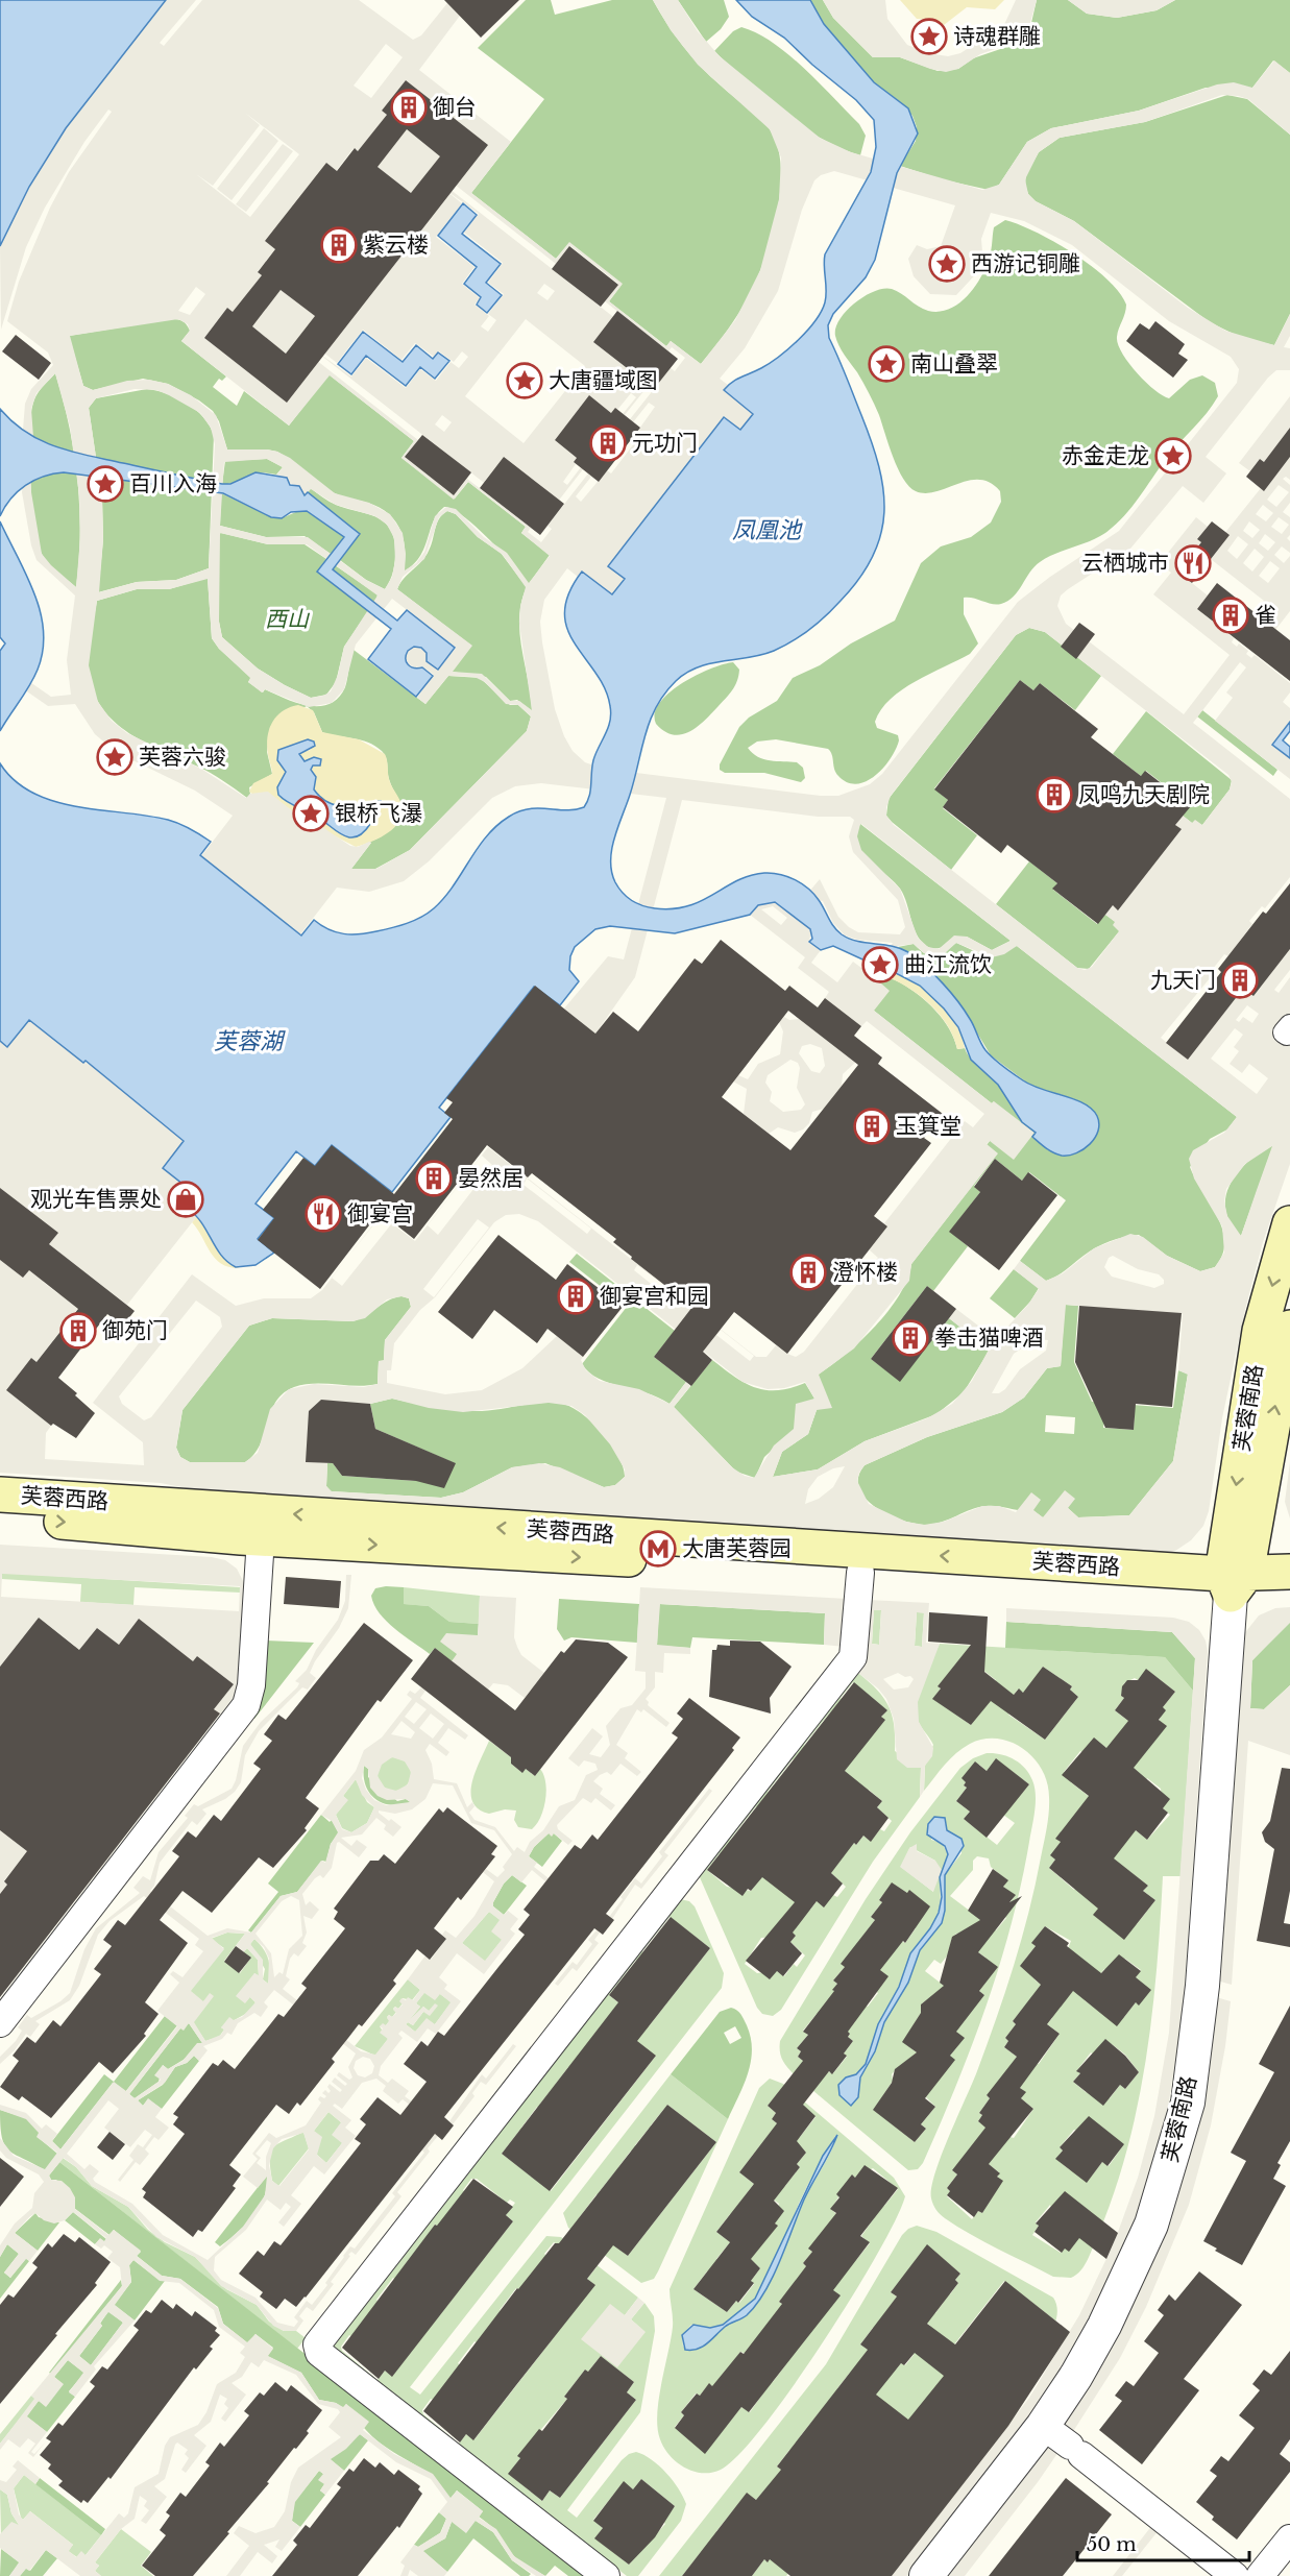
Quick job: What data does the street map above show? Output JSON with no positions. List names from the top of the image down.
{
  "streets": {
    "main road": ["芙蓉南路", "芙蓉西路"]
  },
  "crossings": [
    ["芙蓉南路", "芙蓉西路"]
  ],
  "water": ["凤凰池", "芙蓉湖"],
  "parks": ["西山"],
  "places": {
    "place": [
      "诗魂群雕",
      "西游记铜雕",
      "南山叠翠",
      "大唐疆域图",
      "赤金走龙",
      "百川入海",
      "芙蓉六骏",
      "银桥飞瀑",
      "曲江流饮"
    ],
    "building": [
      "御台",
      "紫云楼",
      "元功门",
      "雀",
      "凤鸣九天剧院",
      "九天门",
      "玉箕堂",
      "晏然居",
      "澄怀楼",
      "御宴宫和园",
      "御苑门",
      "拳击猫啤酒"
    ],
    "restaurant": ["云栖城市", "御宴宫"],
    "shop": ["观光车售票处"],
    "metro station": ["大唐芙蓉园"]
  },
  "scale_bar": "50 m"
}
